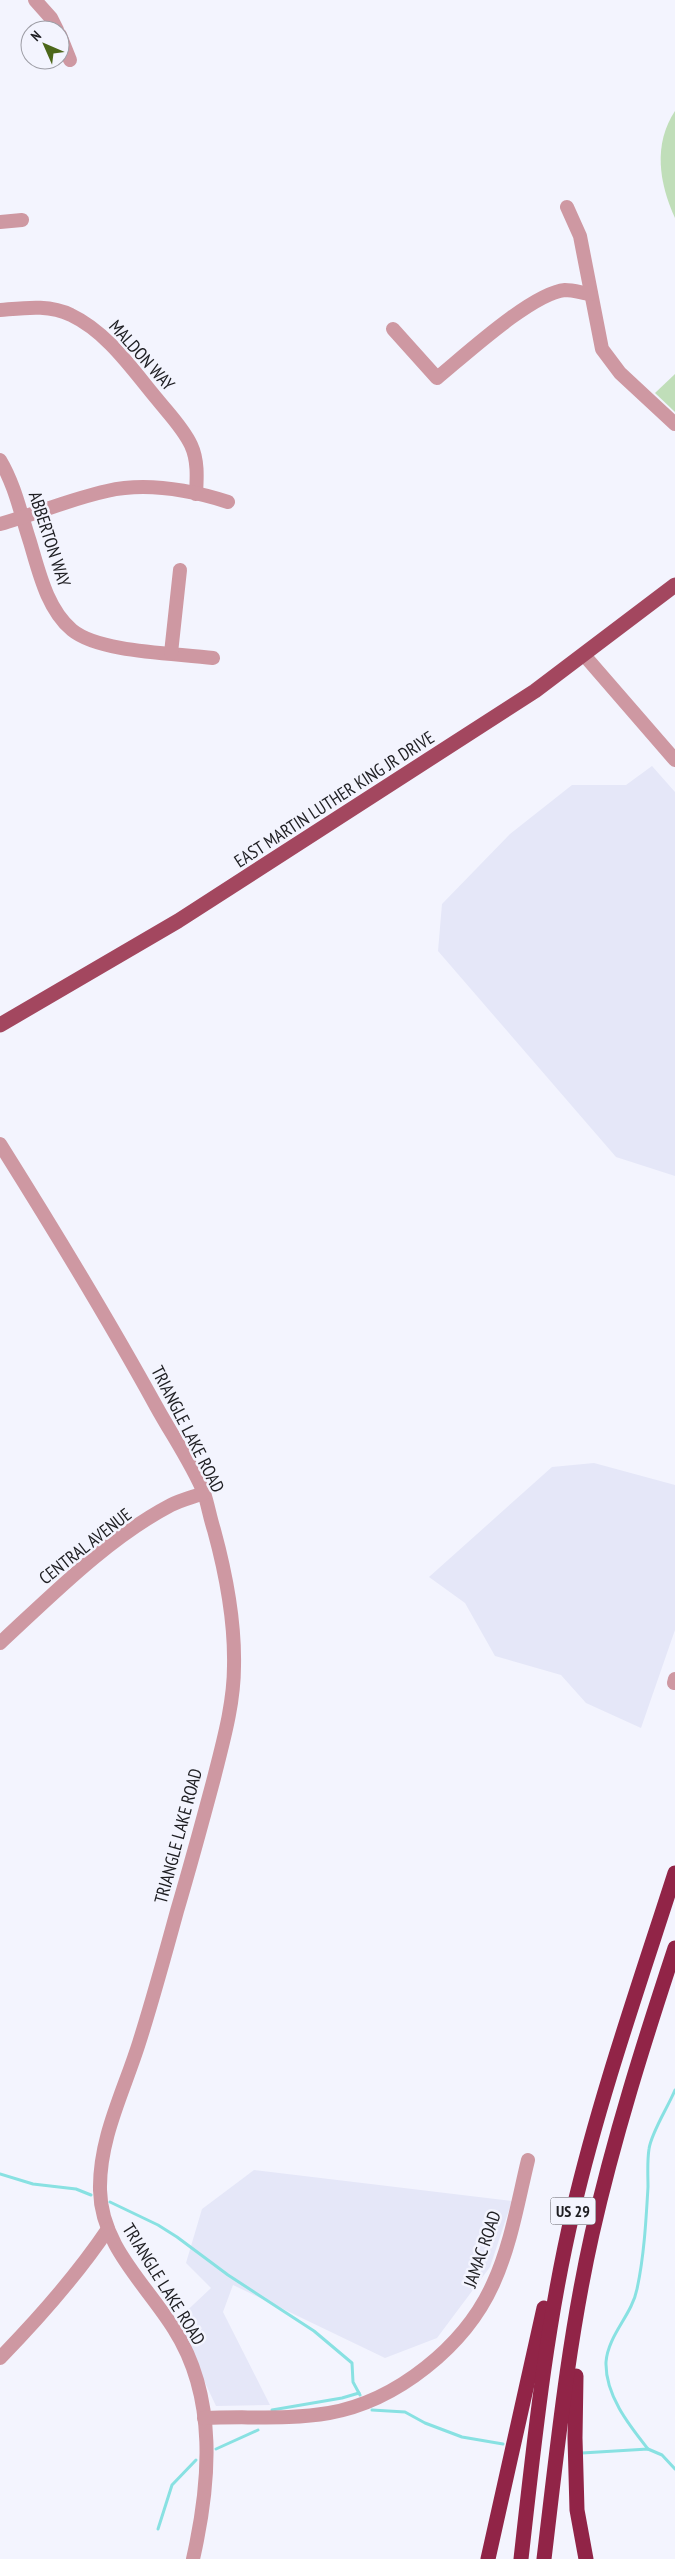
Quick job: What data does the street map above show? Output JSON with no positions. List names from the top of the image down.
{
  "streets": {
    "highway": ["US 29"],
    "main road": ["EAST MARTIN LUTHER KING JR DRIVE"],
    "street": [
      "MALDON WAY",
      "ABBERTON WAY",
      "TRIANGLE LAKE ROAD",
      "CENTRAL AVENUE",
      "JAMAC ROAD"
    ]
  },
  "crossings": [
    ["TRIANGLE LAKE ROAD", "CENTRAL AVENUE"],
    ["TRIANGLE LAKE ROAD", "JAMAC ROAD"]
  ],
  "north": "top left"
}
